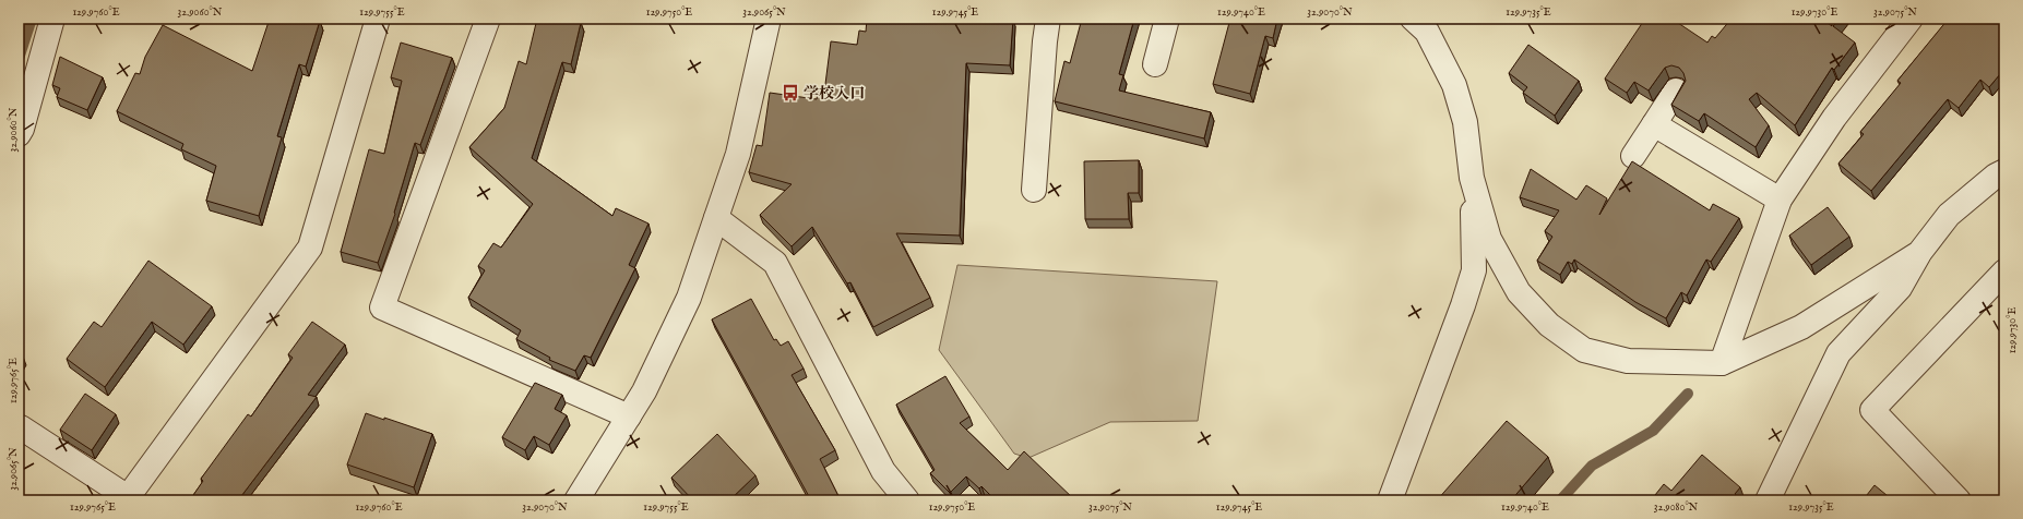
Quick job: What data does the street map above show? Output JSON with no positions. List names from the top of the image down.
{
  "places": {
    "bus stop": ["学校入口"]
  },
  "coordinates": [
    "129.9760°E",
    "32.9060°N",
    "129.9755°E",
    "129.9750°E",
    "32.9065°N",
    "129.9745°E",
    "129.9740°E",
    "32.9070°N",
    "129.9735°E",
    "129.9730°E",
    "32.9075°N",
    "129.9765°E",
    "32.9080°N"
  ]
}
